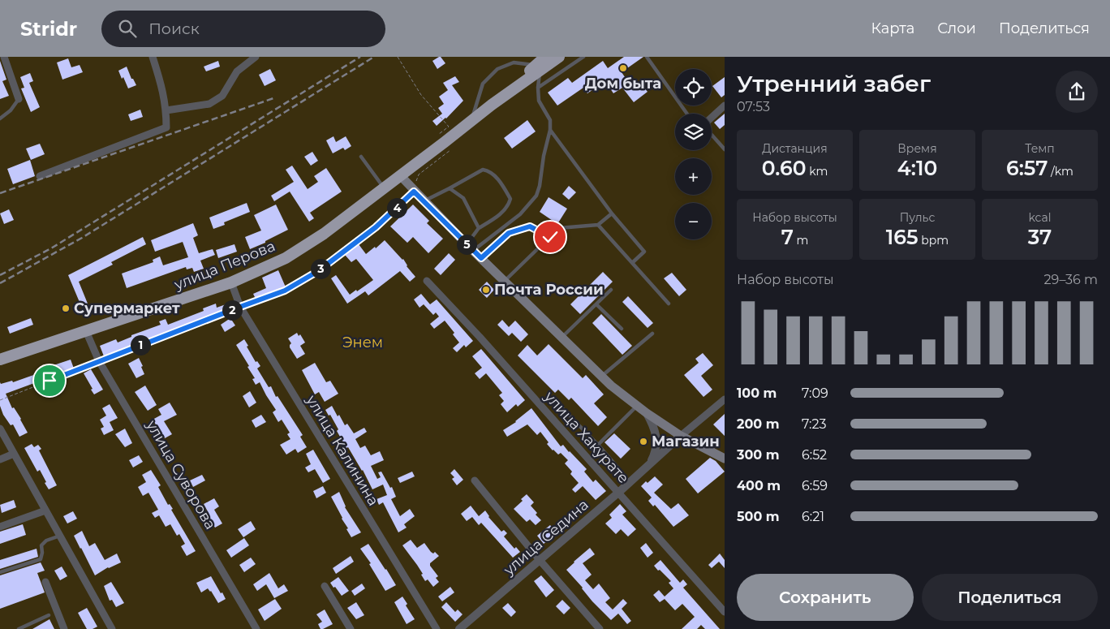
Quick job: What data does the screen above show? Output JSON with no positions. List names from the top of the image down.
{
  "streets": {
    "highway": ["улица Перова"],
    "street": [
      "улица Хакурате",
      "улица Калинина",
      "улица Суворова",
      "улица Седина"
    ]
  },
  "crossings": [
    ["улица Перова", "улица Калинина"],
    ["улица Перова", "улица Суворова"],
    ["улица Хакурате", "улица Седина"]
  ],
  "parks": ["Энем"],
  "places": [
    "Дом быта",
    "Почта России",
    "Супермаркет",
    "Магазин"
  ],
  "page": {
    "header": "Stridr",
    "search": "Поиск",
    "nav": ["Карта", "Слои", "Поделиться"],
    "heading": ["Утренний забег", "07:53"],
    "map_buttons": ["+", "−"],
    "stats": [
      ["Дистанция", "0.60 km"],
      ["Время", "4:10"],
      ["Темп", "6:57 /km"],
      ["Набор высоты", "7 m"],
      ["Пульс", "165 bpm"],
      ["kcal", "37"]
    ],
    "pins": [
      "4",
      "5",
      "3",
      "2",
      "1"
    ],
    "chart": ["Набор высоты", "29–36 m"],
    "list": [
      {
        "name": "100 m",
        "note": "7:09"
      },
      {
        "name": "200 m",
        "note": "7:23"
      },
      {
        "name": "300 m",
        "note": "6:52"
      },
      {
        "name": "400 m",
        "note": "6:59"
      },
      {
        "name": "500 m",
        "note": "6:21"
      }
    ],
    "buttons": ["Сохранить", "Поделиться"]
  }
}
